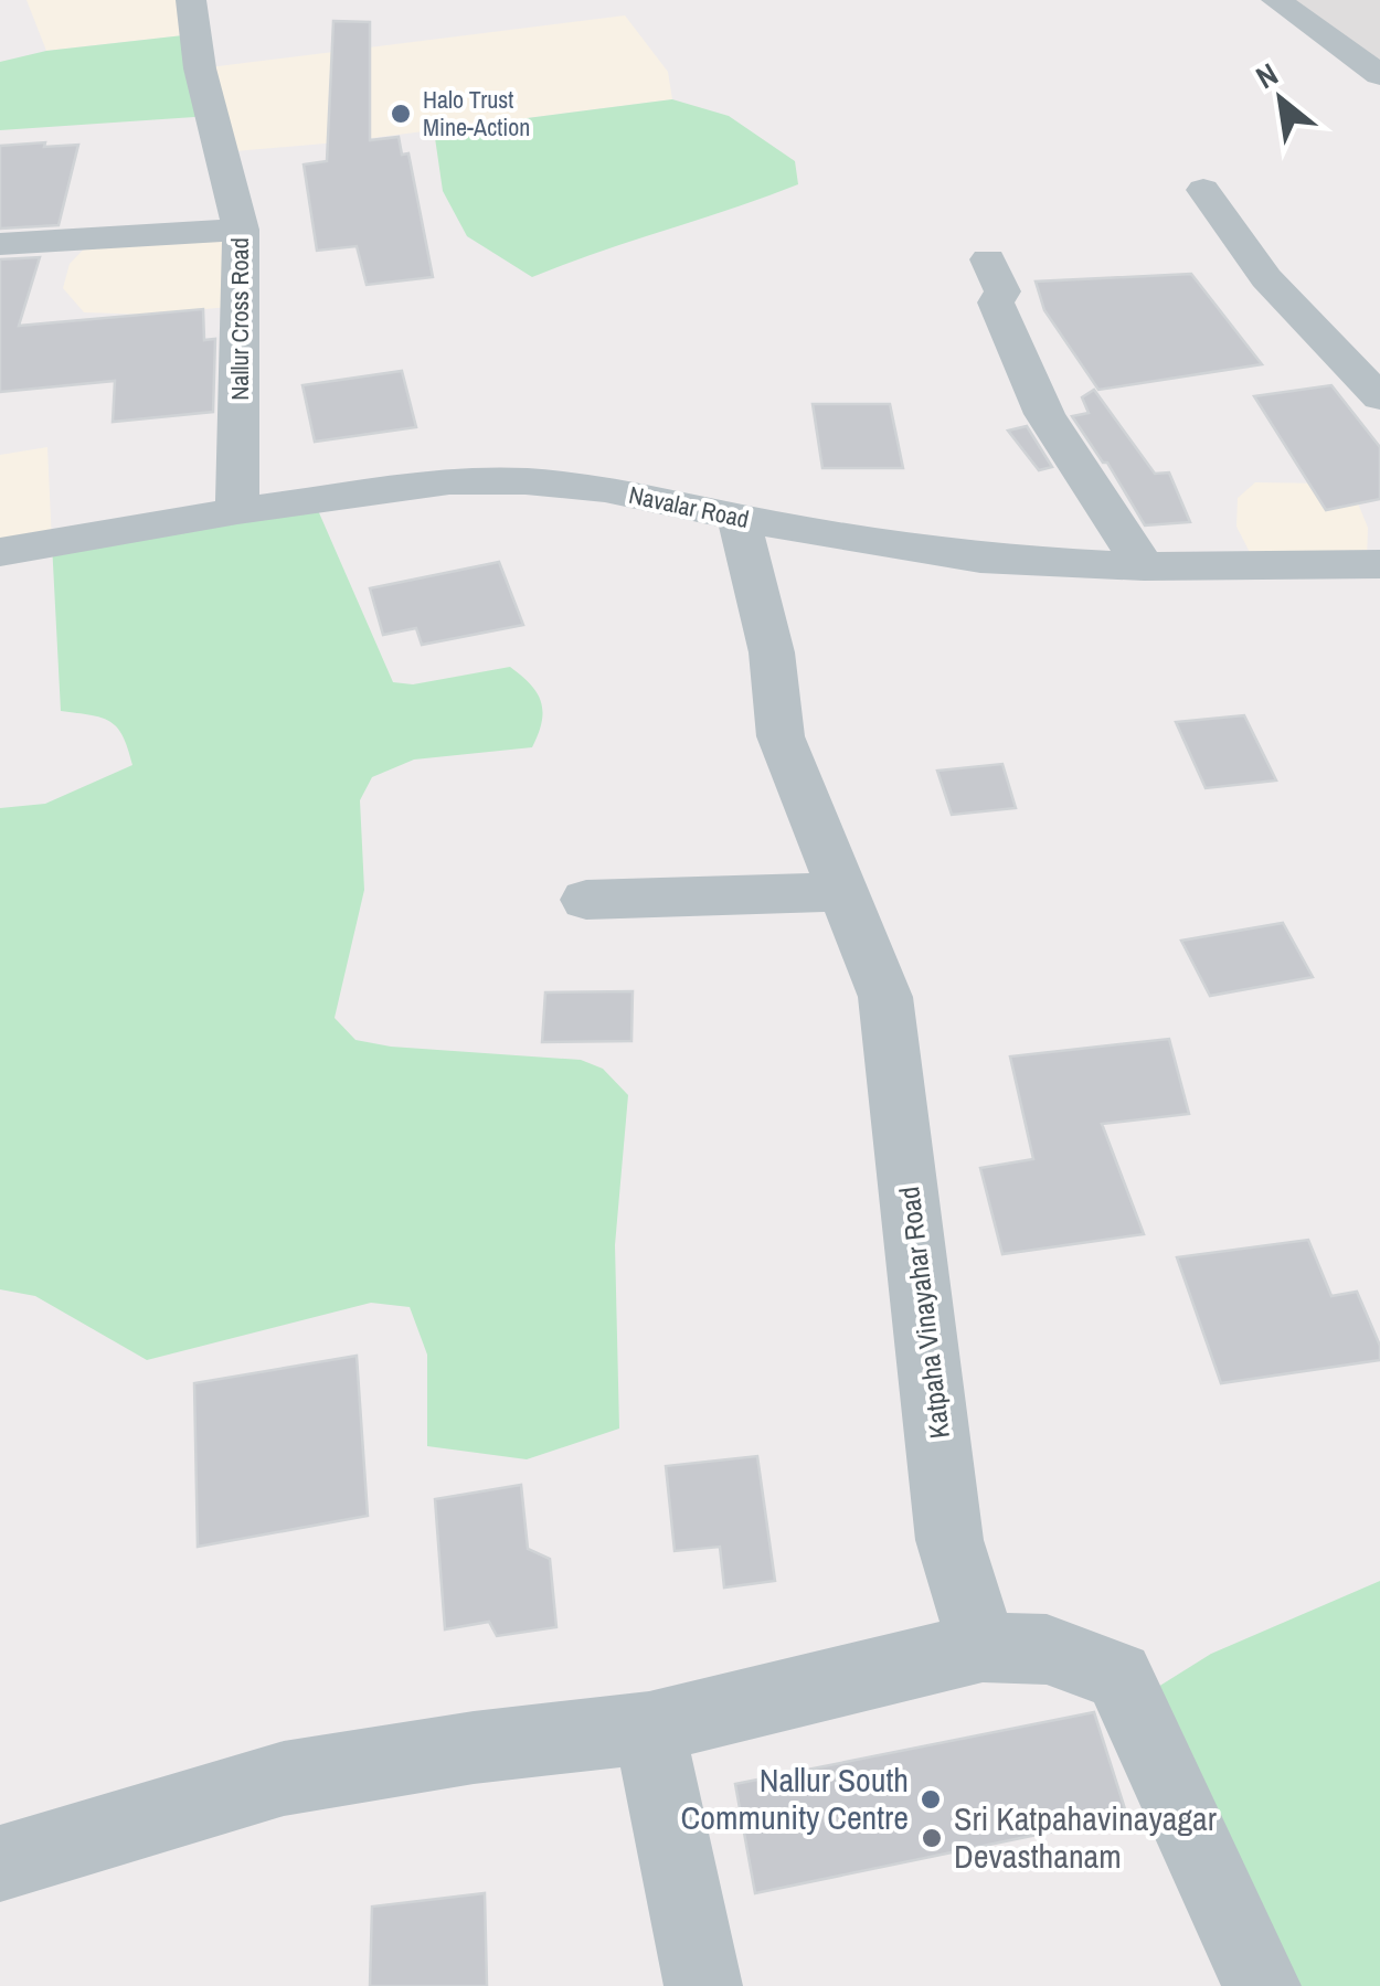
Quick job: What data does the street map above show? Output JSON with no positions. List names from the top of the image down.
{
  "streets": {
    "street": ["Nallur Cross Road", "Navalar Road", "Katpaha Vinayahar Road"]
  },
  "crossings": [
    ["Nallur Cross Road", "Navalar Road"],
    ["Navalar Road", "Katpaha Vinayahar Road"]
  ],
  "places": ["Halo Trust Mine-Action", "Nallur South Community Centre", "Sri Katpahavinayagar Devasthanam"],
  "north": "top left"
}
